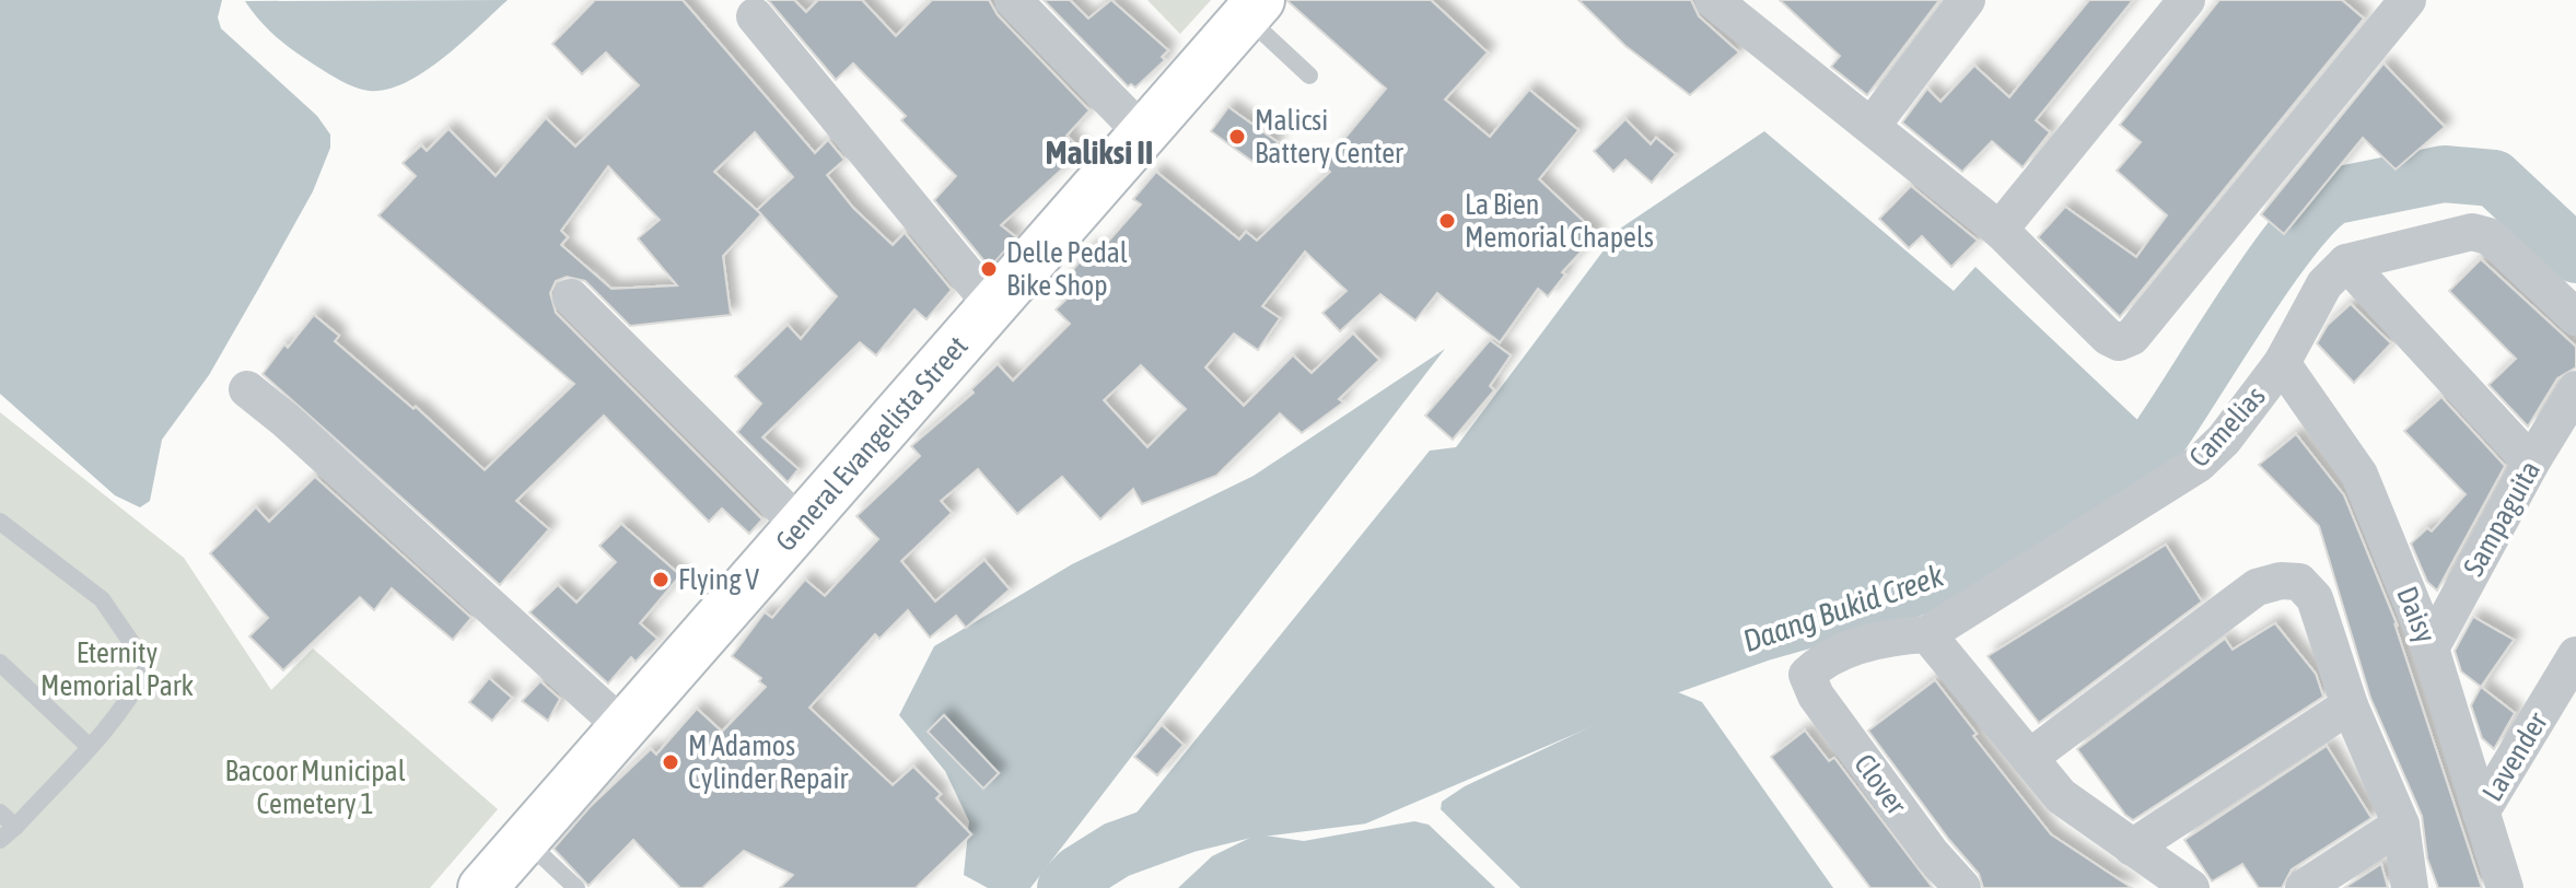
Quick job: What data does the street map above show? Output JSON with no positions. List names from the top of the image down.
{
  "streets": {
    "main road": ["General Evangelista Street"],
    "street": [
      "Camelias",
      "Sampaguita",
      "Daisy",
      "Lavender",
      "Clover"
    ]
  },
  "crossings": [
    ["Camelias", "Daisy"],
    ["Camelias", "Clover"],
    ["Sampaguita", "Daisy"],
    ["Daisy", "Lavender"]
  ],
  "districts": ["Maliksi II"],
  "water": ["Daang Bukid Creek"],
  "parks": ["Eternity Memorial Park", "Bacoor Municipal Cemetery 1"],
  "places": [
    "Malicsi Battery Center",
    "La Bien Memorial Chapels",
    "Delle Pedal Bike Shop",
    "Flying V",
    "M Adamos Cylinder Repair"
  ]
}
